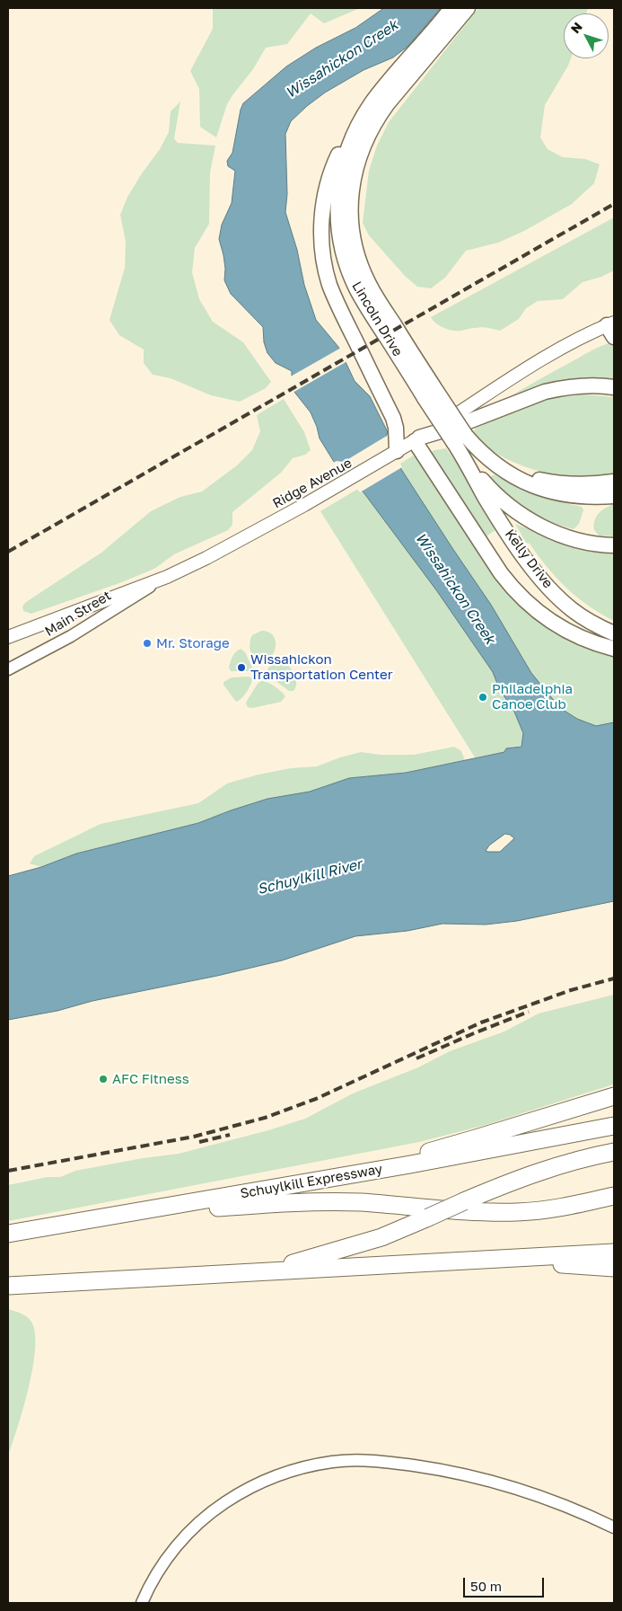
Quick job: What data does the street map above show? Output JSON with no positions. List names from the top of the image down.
{
  "streets": {
    "highway": ["Schuylkill Expressway"],
    "main road": ["Lincoln Drive", "Ridge Avenue", "Kelly Drive"],
    "street": ["Main Street"]
  },
  "crossings": [
    ["Lincoln Drive", "Kelly Drive"],
    ["Ridge Avenue", "Main Street"]
  ],
  "water": ["Wissahickon Creek", "Schuylkill River"],
  "places": [
    "Mr. Storage",
    "Wissahickon Transportation Center",
    "Philadelphia Canoe Club",
    "AFC Fitness"
  ],
  "scale_bar": "50 m",
  "north": "top left"
}
